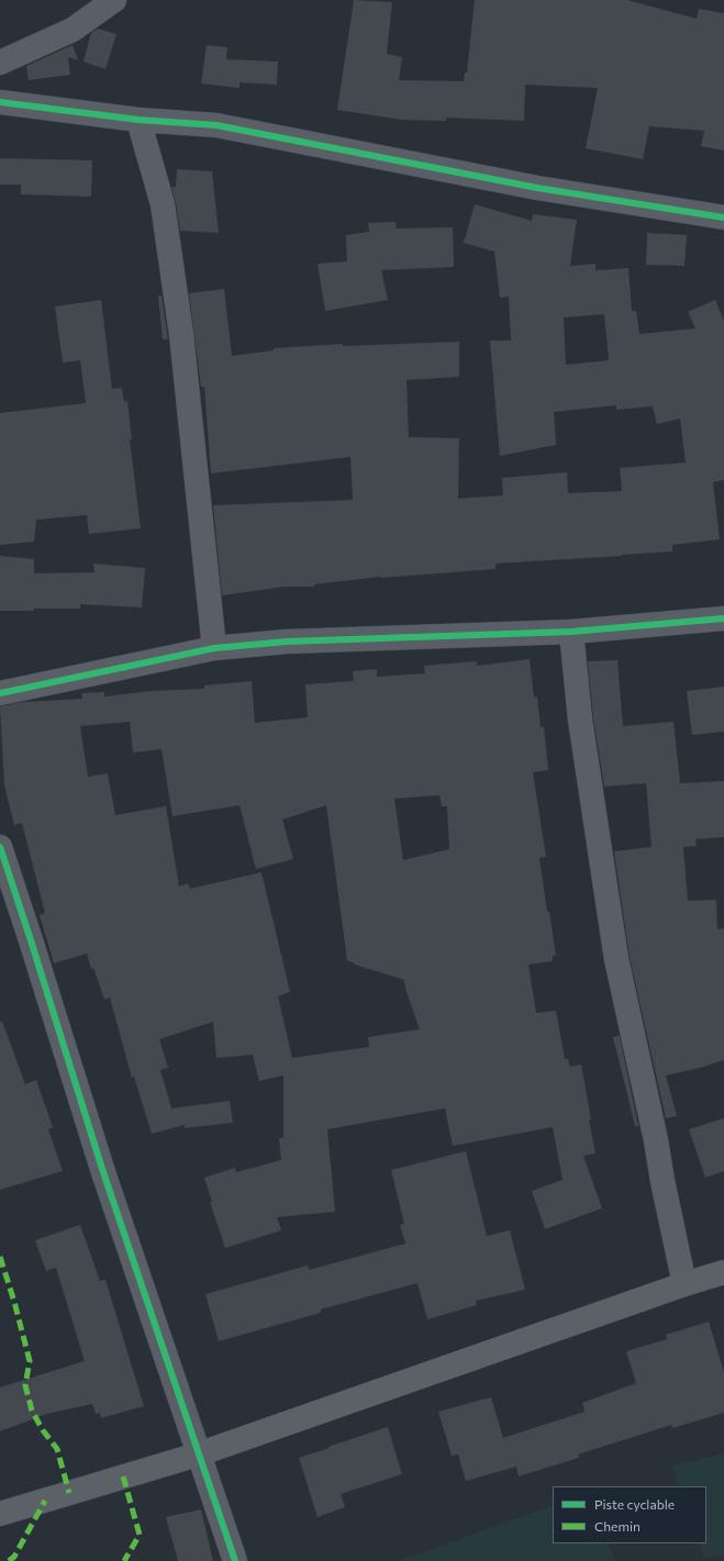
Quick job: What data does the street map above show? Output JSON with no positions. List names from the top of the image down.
{
  "legend": ["Piste cyclable", "Chemin"]
}
